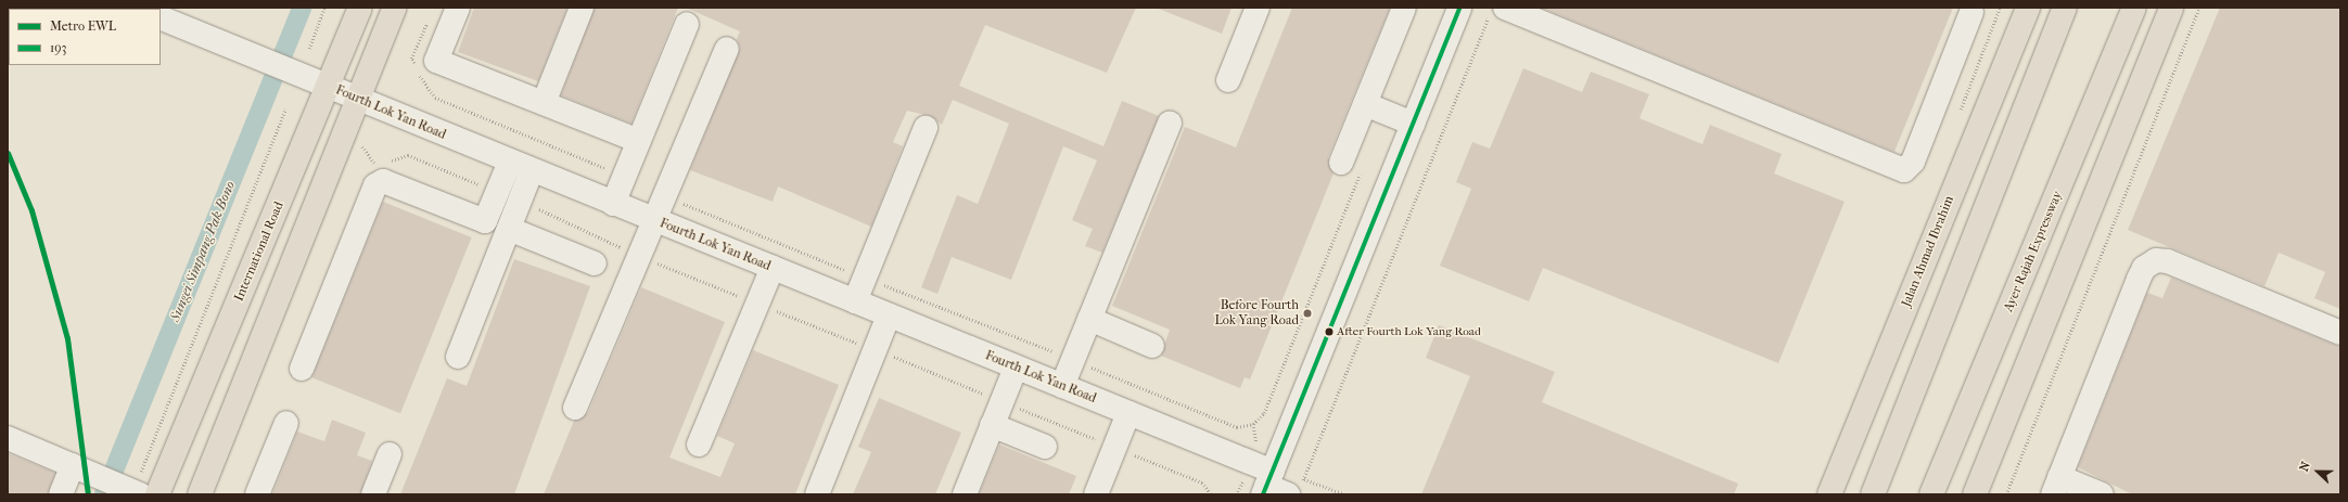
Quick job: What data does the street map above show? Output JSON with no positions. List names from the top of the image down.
{
  "streets": {
    "main road": ["International Road", "Jalan Ahmad Ibrahim", "Ayer Rajah Expressway"],
    "street": ["Fourth Lok Yan Road"]
  },
  "crossings": [
    ["Fourth Lok Yan Road", "International Road"]
  ],
  "water": ["Sungei Simpang Pak Bono"],
  "places": ["Before Fourth Lok Yang Road", "After Fourth Lok Yang Road"],
  "lines": ["transit line 193", "metro line EWL"],
  "legend": ["Metro EWL", "193"],
  "north": "left"
}
